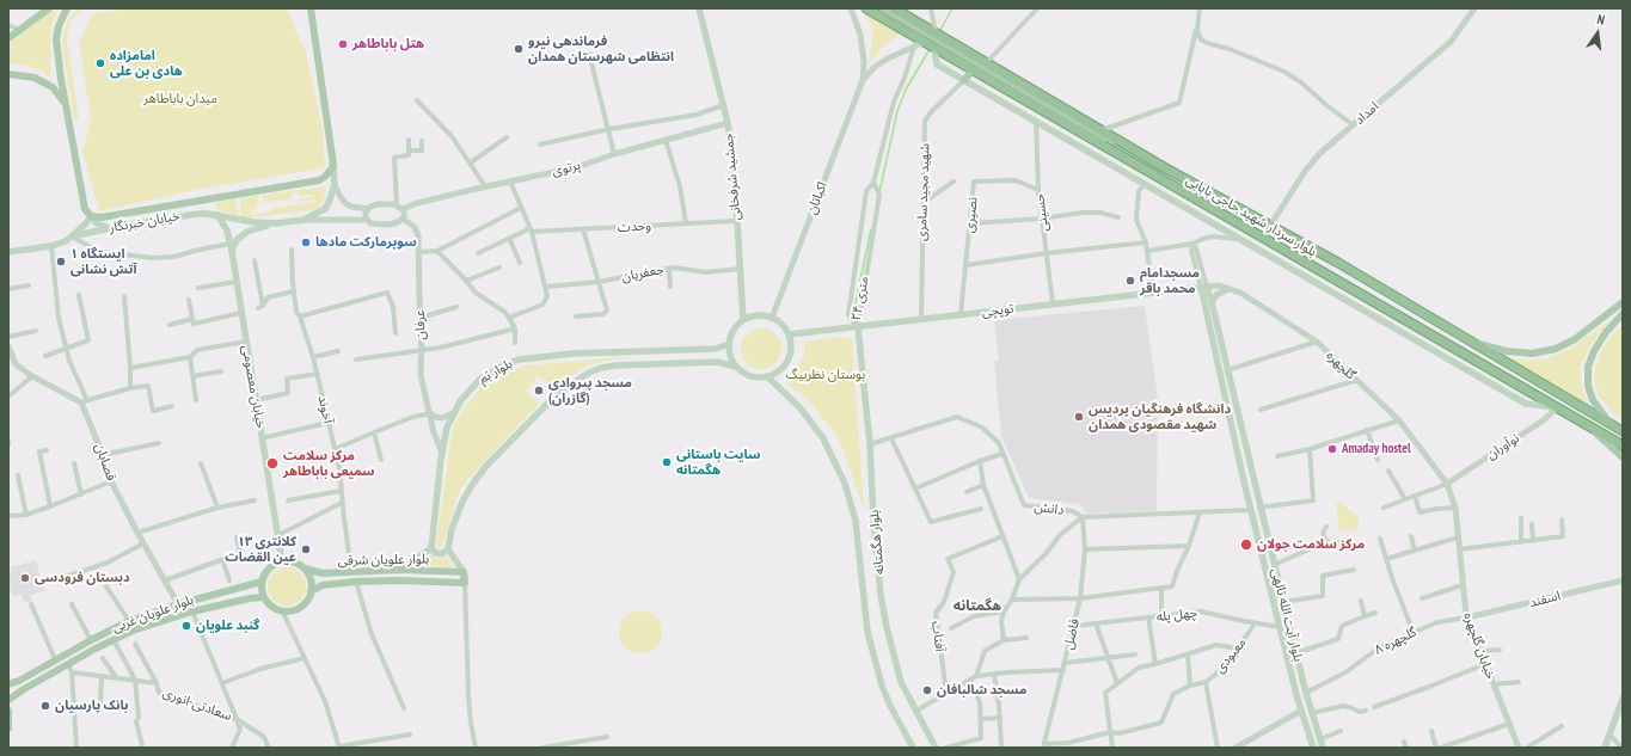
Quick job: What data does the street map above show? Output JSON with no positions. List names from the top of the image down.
{
  "streets": {
    "highway": ["بلوار سردار شهید حاجی بابایی"],
    "main road": [
      "جمشید شرفخانی",
      "خیابان خبرنگار",
      "توپچی",
      "بلوار بَم",
      "خیابان معصومی",
      "بلوار هگمتانه",
      "بلوار علویان شرقی",
      "بلوار علویان غربی",
      "بلوار آیت الله تالهی"
    ],
    "street": [
      "امداد",
      "پرتوی",
      "شهید مجید سامری",
      "اکباتان",
      "حسینی",
      "نصیری",
      "وحدت",
      "جعفریان",
      "۲۴ متری",
      "عرفان",
      "گلچهره",
      "آخوند",
      "نوآوران",
      "قصابان",
      "دانش",
      "اسفند",
      "چهل پله",
      "فاضل",
      "آفتاب",
      "گلچهره ۸",
      "خیابان گلچهره",
      "معبودی",
      "سعادتی-انوری"
    ]
  },
  "crossings": [
    ["امداد", "بلوار سردار شهید حاجی بابایی"],
    ["پرتوی", "جمشید شرفخانی"],
    ["جمشید شرفخانی", "اکباتان"],
    ["جمشید شرفخانی", "وحدت"],
    ["جمشید شرفخانی", "جعفریان"],
    ["جمشید شرفخانی", "توپچی"],
    ["جمشید شرفخانی", "بلوار بَم"],
    ["جمشید شرفخانی", "بلوار هگمتانه"],
    ["شهید مجید سامری", "توپچی"],
    ["اکباتان", "توپچی"],
    ["اکباتان", "بلوار بَم"],
    ["اکباتان", "بلوار هگمتانه"],
    ["حسینی", "نصیری"],
    ["حسینی", "توپچی"],
    ["نصیری", "توپچی"],
    ["بلوار سردار شهید حاجی بابایی", "نوآوران"],
    ["خیابان خبرنگار", "خیابان معصومی"],
    ["۲۴ متری", "توپچی"],
    ["۲۴ متری", "بلوار هگمتانه"],
    ["توپچی", "گلچهره"],
    ["توپچی", "بلوار بَم"],
    ["توپچی", "بلوار هگمتانه"],
    ["توپچی", "بلوار آیت الله تالهی"],
    ["عرفان", "بلوار بَم"],
    ["گلچهره", "نوآوران"],
    ["گلچهره", "بلوار آیت الله تالهی"],
    ["گلچهره", "خیابان گلچهره"],
    ["بلوار بَم", "بلوار هگمتانه"],
    ["خیابان معصومی", "بلوار علویان شرقی"],
    ["خیابان معصومی", "بلوار علویان غربی"],
    ["آخوند", "بلوار علویان شرقی"],
    ["نوآوران", "خیابان گلچهره"],
    ["قصابان", "بلوار علویان غربی"],
    ["دانش", "بلوار هگمتانه"],
    ["دانش", "بلوار آیت الله تالهی"],
    ["دانش", "فاضل"],
    ["بلوار علویان شرقی", "بلوار علویان غربی"],
    ["اسفند", "گلچهره ۸"],
    ["اسفند", "خیابان گلچهره"],
    ["چهل پله", "بلوار آیت الله تالهی"],
    ["چهل پله", "فاضل"],
    ["چهل پله", "معبودی"],
    ["بلوار آیت الله تالهی", "گلچهره ۸"],
    ["گلچهره ۸", "خیابان گلچهره"]
  ],
  "districts": ["هگمتانه"],
  "parks": ["میدان باباطاهر", "بوستان نظربیگ"],
  "places": [
    "هتل باباطاهر",
    "فرماندهی نیرو انتظامی شهرستان همدان",
    "امامزاده هادی بن علی",
    "سوپرمارکت مادها",
    "ایستگاه ۱ آتش نشانی",
    "مسجدامام محمد باقر",
    "مسجد پیروادی (گازران)",
    "دانشگاه فرهنگیان پردیس شهید مقصودی همدان",
    "Amaday hostel",
    "سایت باستانی هگمتانه",
    "مرکز سلامت سمیعی باباطاهر",
    "مرکز سلامت جولان",
    "کلانتری ۱۳ عین القضات",
    "دبستان فرودسی",
    "گنبد علویان",
    "مسجد شالبافان",
    "بانک پارسیان"
  ],
  "north": "top"
}
